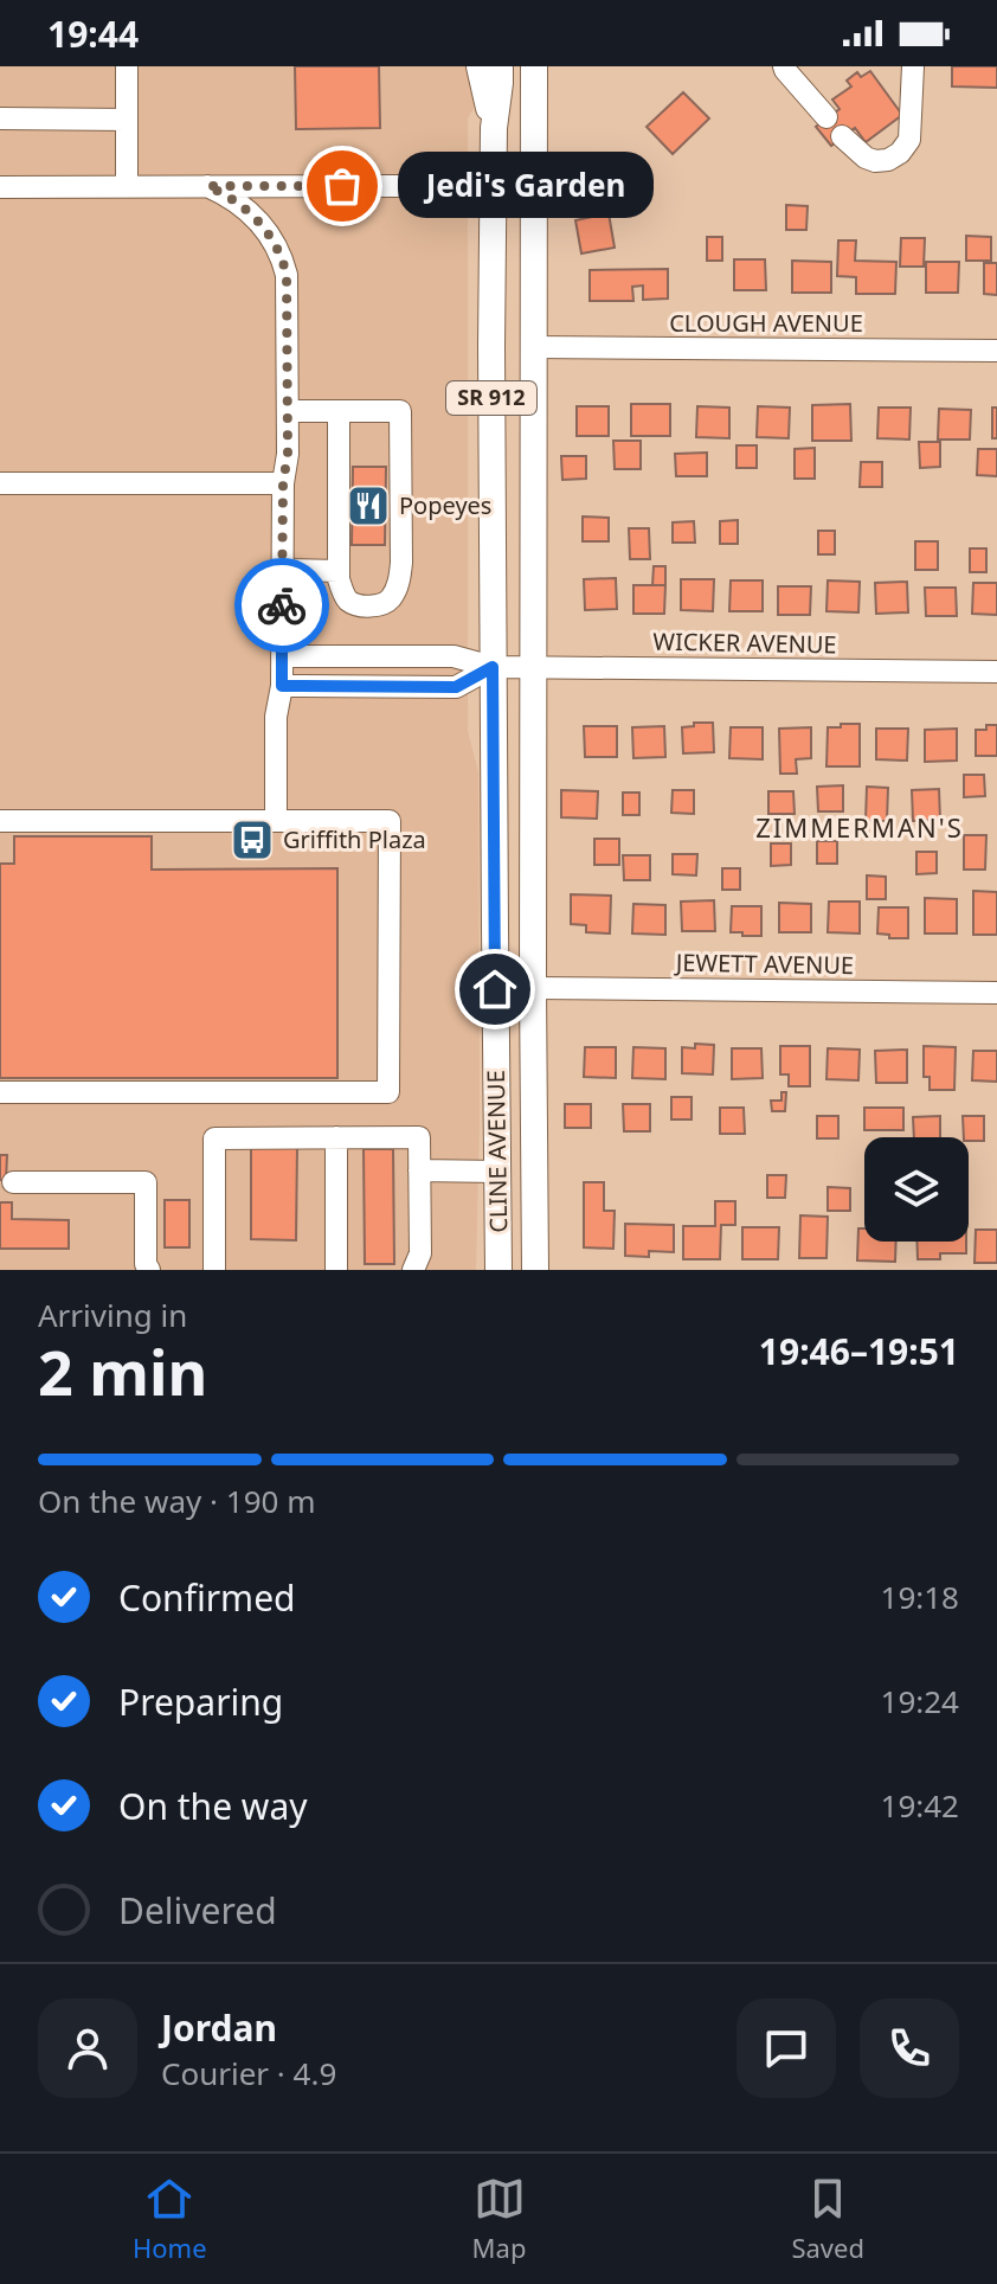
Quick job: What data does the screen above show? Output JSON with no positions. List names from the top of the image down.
{
  "streets": {
    "main road": ["SR 912", "CLINE AVENUE"],
    "street": ["CLOUGH AVENUE", "WICKER AVENUE", "JEWETT AVENUE"]
  },
  "crossings": [
    ["CLOUGH AVENUE", "CLINE AVENUE"],
    ["WICKER AVENUE", "CLINE AVENUE"],
    ["JEWETT AVENUE", "CLINE AVENUE"]
  ],
  "districts": ["ZIMMERMAN'S"],
  "places": {
    "other": ["Jedi's Garden"],
    "restaurant": ["Popeyes"],
    "bus stop": ["Griffith Plaza"]
  },
  "page": {
    "status": "19:44",
    "bubble": "Jedi's Garden",
    "heading": ["2 min", "Arriving in", "19:46–19:51"],
    "panel": ["Jordan", "Courier · 4.9"],
    "bar": "On the way · 190 m",
    "list": [
      ["Confirmed", "19:18"],
      ["Preparing", "19:24"],
      ["On the way", "19:42"],
      "Delivered"
    ],
    "tabs": ["Home", "Map", "Saved"]
  }
}
